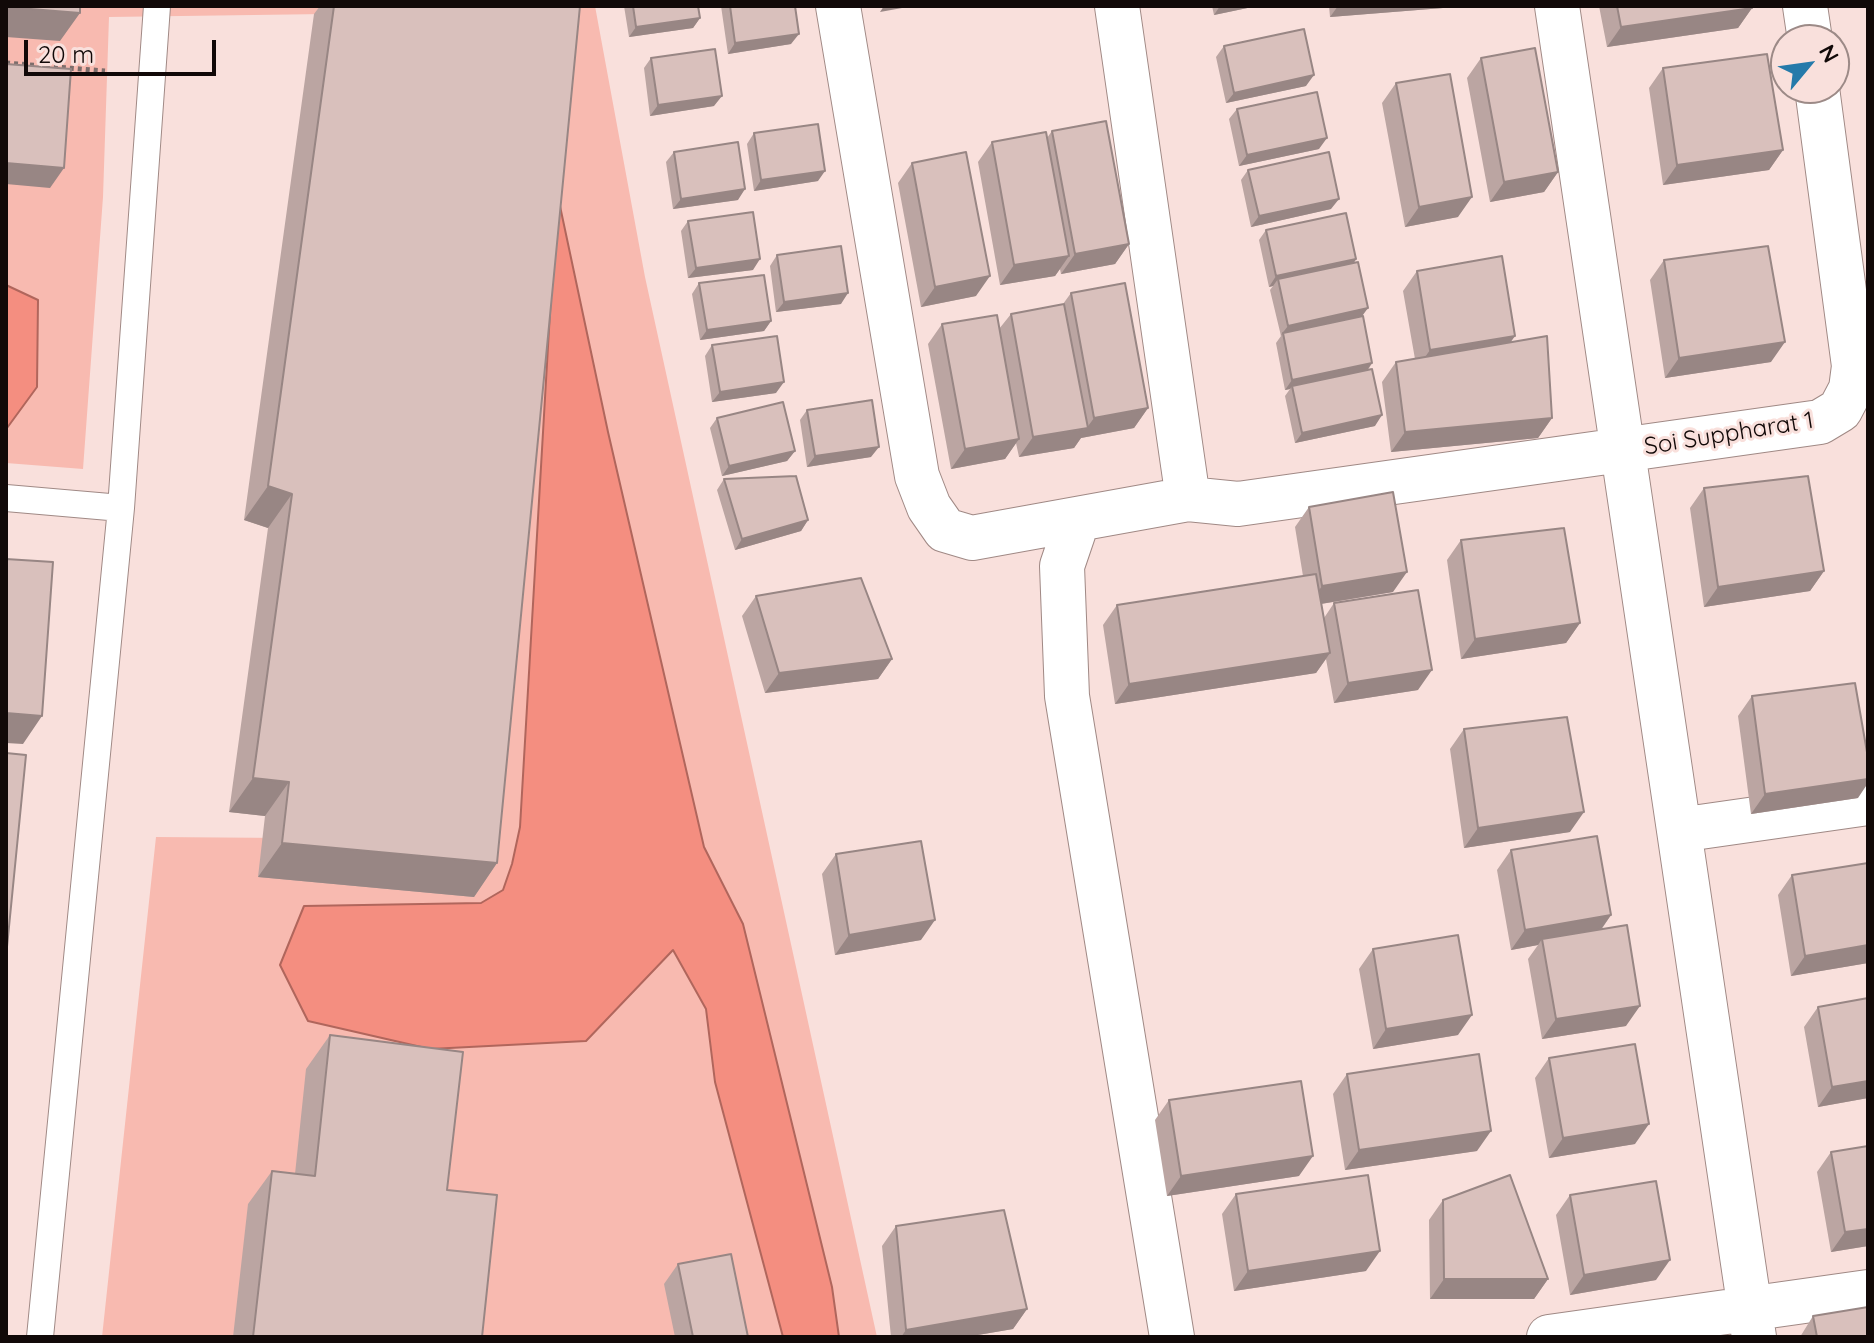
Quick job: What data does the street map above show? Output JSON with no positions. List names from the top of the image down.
{
  "streets": {
    "street": ["Soi Suppharat 1"]
  },
  "scale_bar": "20 m",
  "north": "top right"
}
